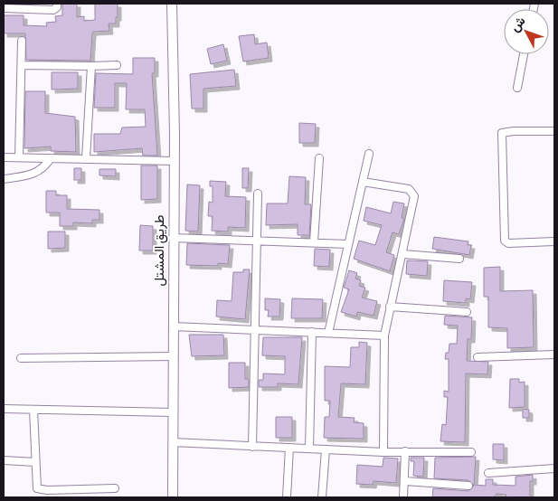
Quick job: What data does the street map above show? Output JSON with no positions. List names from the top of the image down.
{
  "streets": {
    "main road": ["طريق المشتل"]
  },
  "north": "top left"
}
